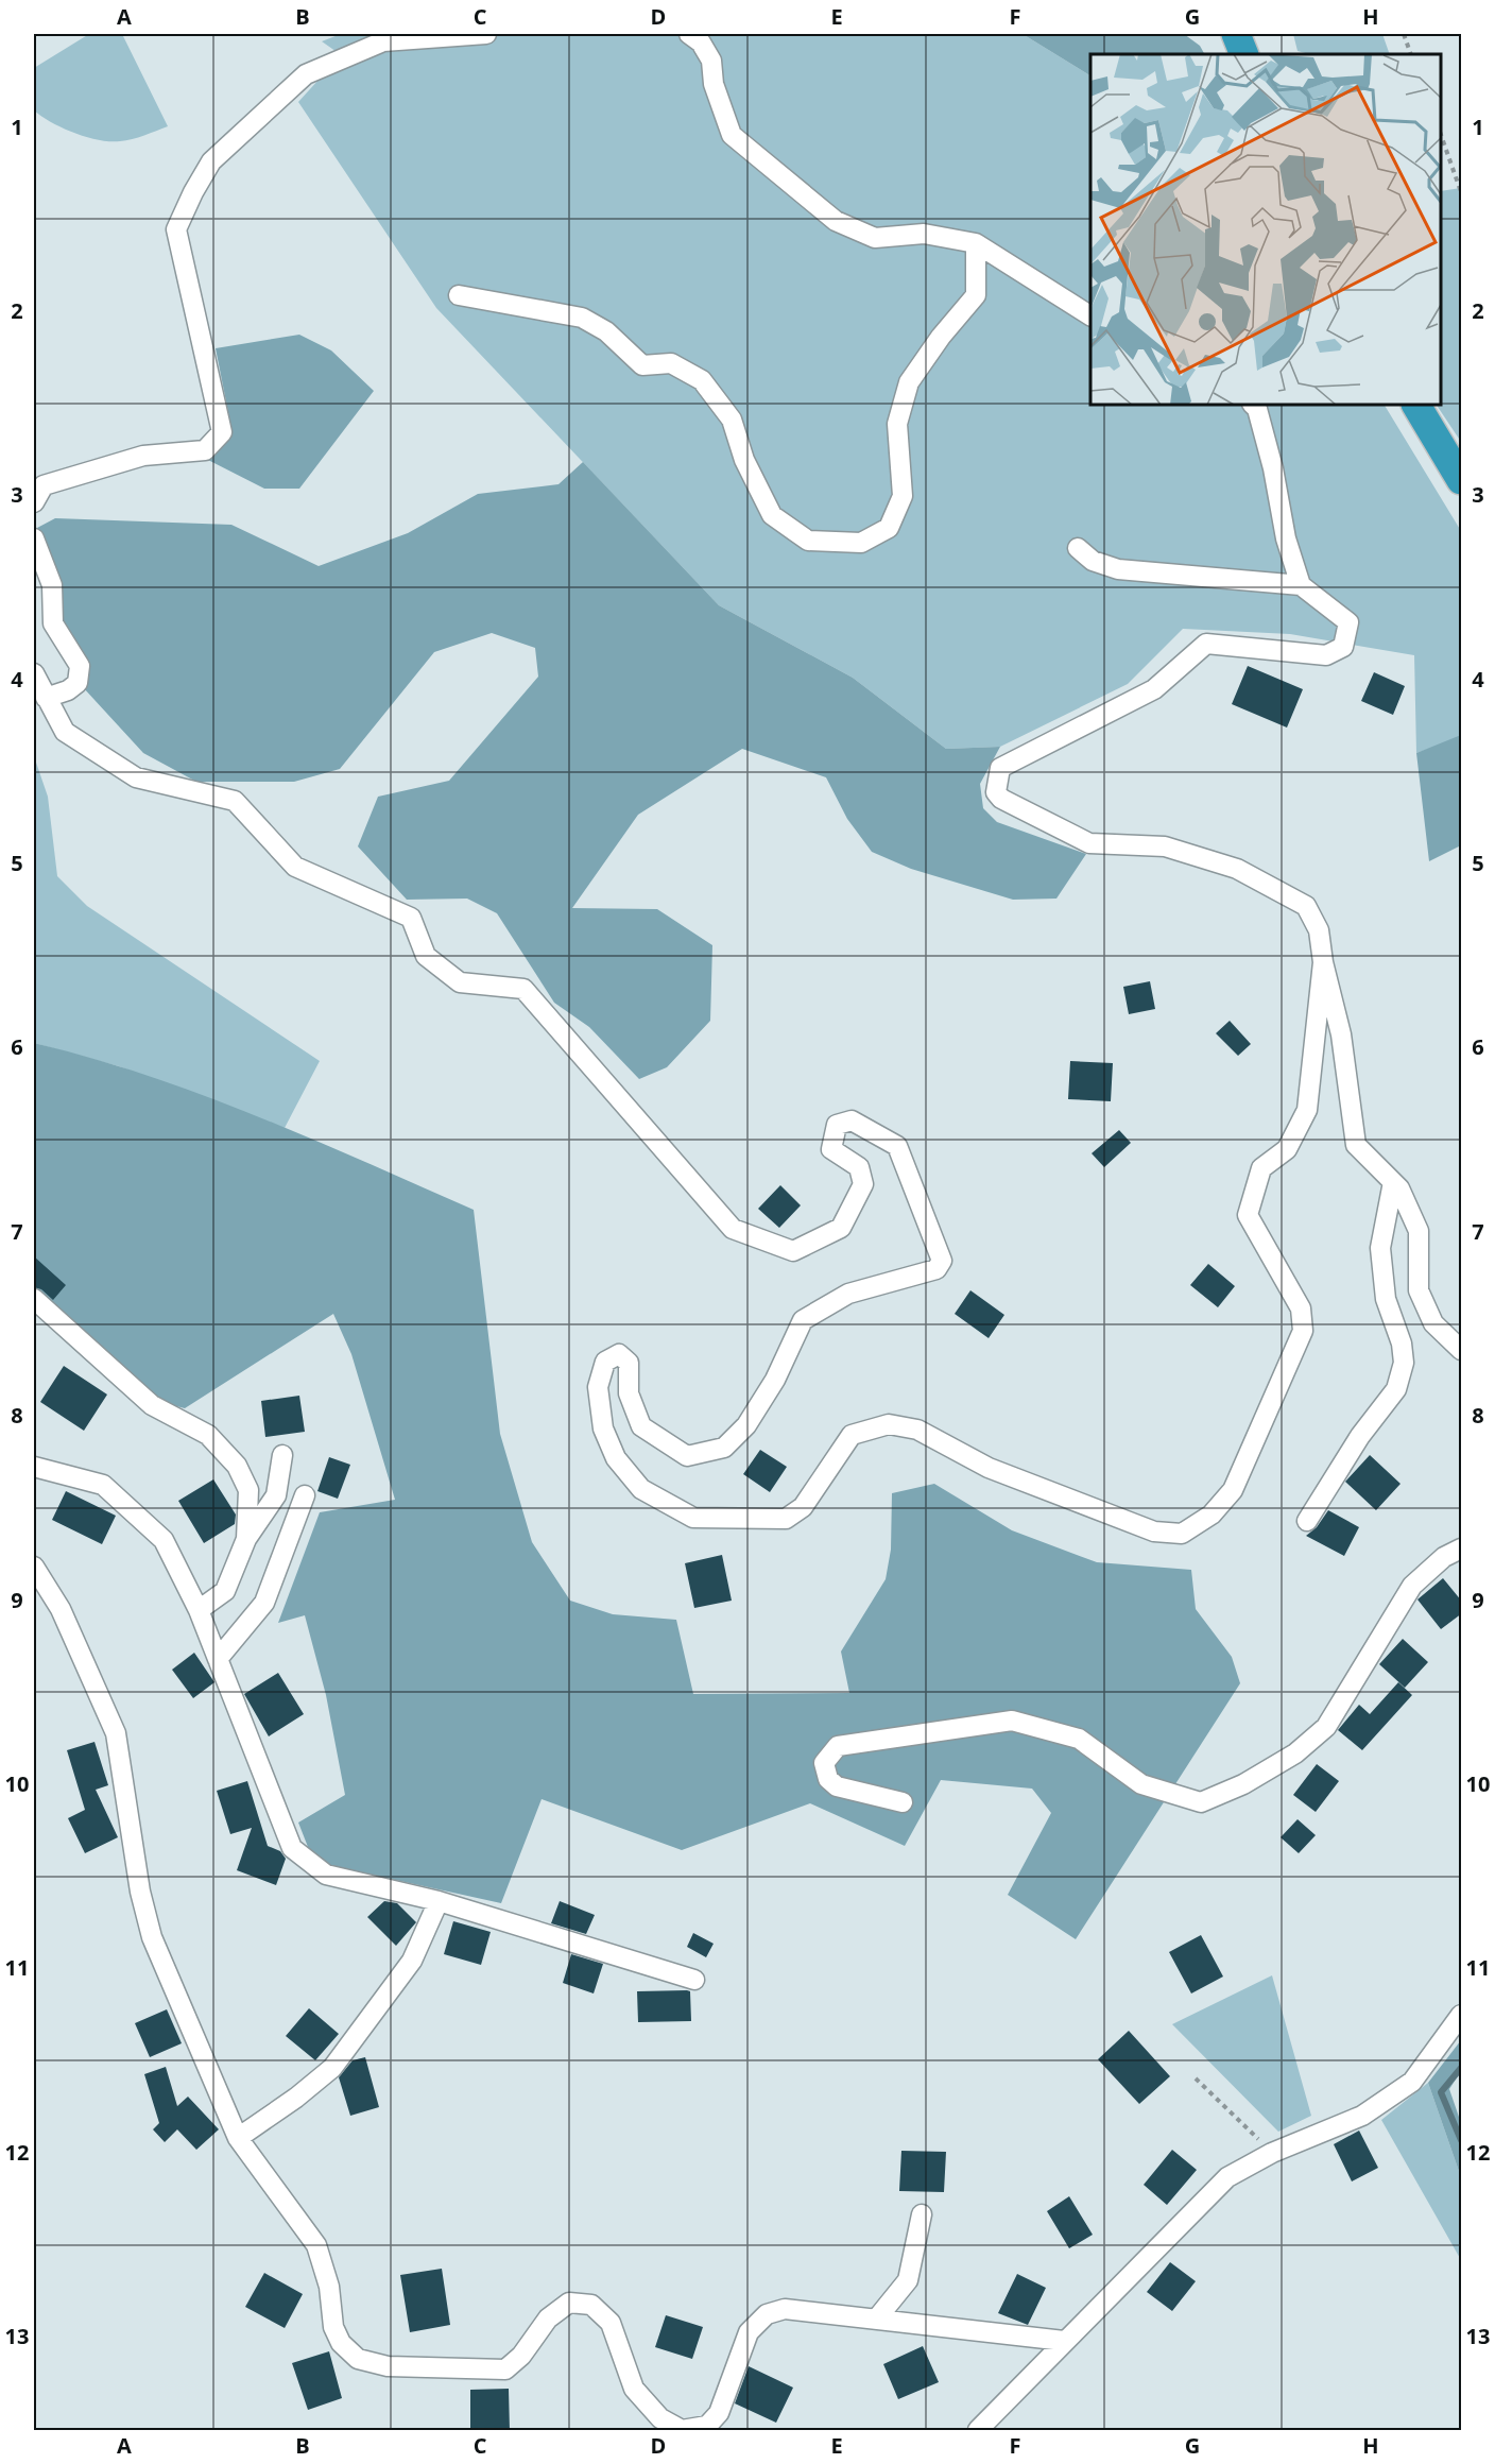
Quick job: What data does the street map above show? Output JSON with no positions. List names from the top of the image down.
{
  "grid": {
    "columns": [
      "A",
      "B",
      "C",
      "D",
      "E",
      "F",
      "G",
      "H"
    ],
    "rows": [
      "1",
      "2",
      "3",
      "4",
      "5",
      "6",
      "7",
      "8",
      "9",
      "10",
      "11",
      "12",
      "13"
    ]
  }
}
